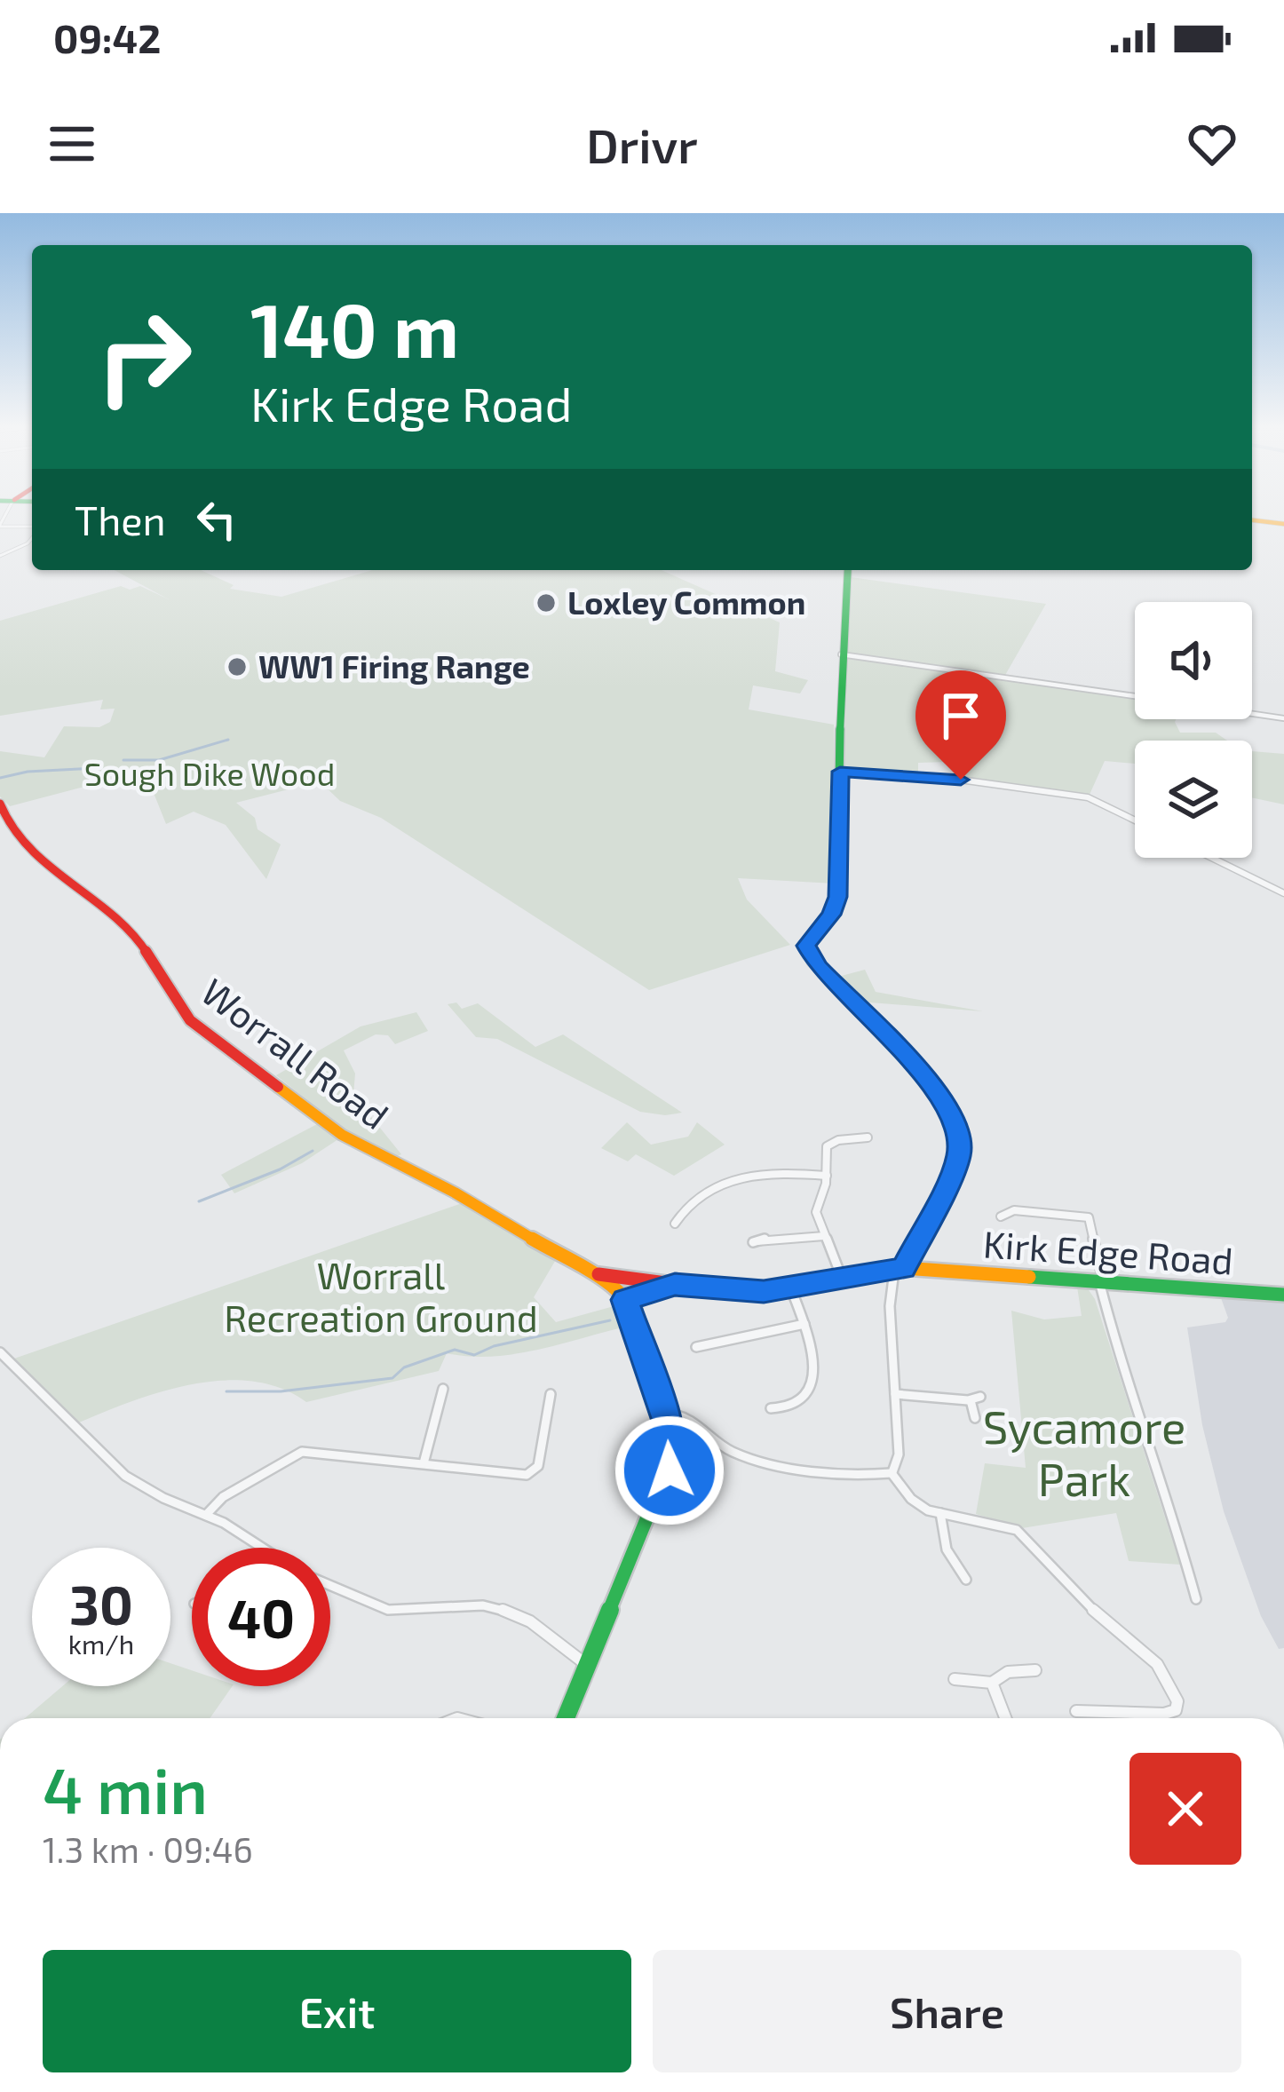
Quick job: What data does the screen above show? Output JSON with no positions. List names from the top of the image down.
{
  "streets": {
    "street": ["Worrall Road", "Kirk Edge Road"]
  },
  "crossings": [
    ["Worrall Road", "Kirk Edge Road"]
  ],
  "parks": ["Sough Dike Wood", "Worrall Recreation Ground", "Sycamore Park"],
  "places": ["Loxley Common", "WW1 Firing Range"],
  "page": {
    "status": "09:42",
    "header": "Drivr",
    "turn": ["140 m", "Kirk Edge Road"],
    "then": "Then",
    "speed": "30 km/h",
    "limit": "40",
    "heading": ["4 min", "1.3 km · 09:46"],
    "buttons": ["Exit", "Share"]
  }
}
